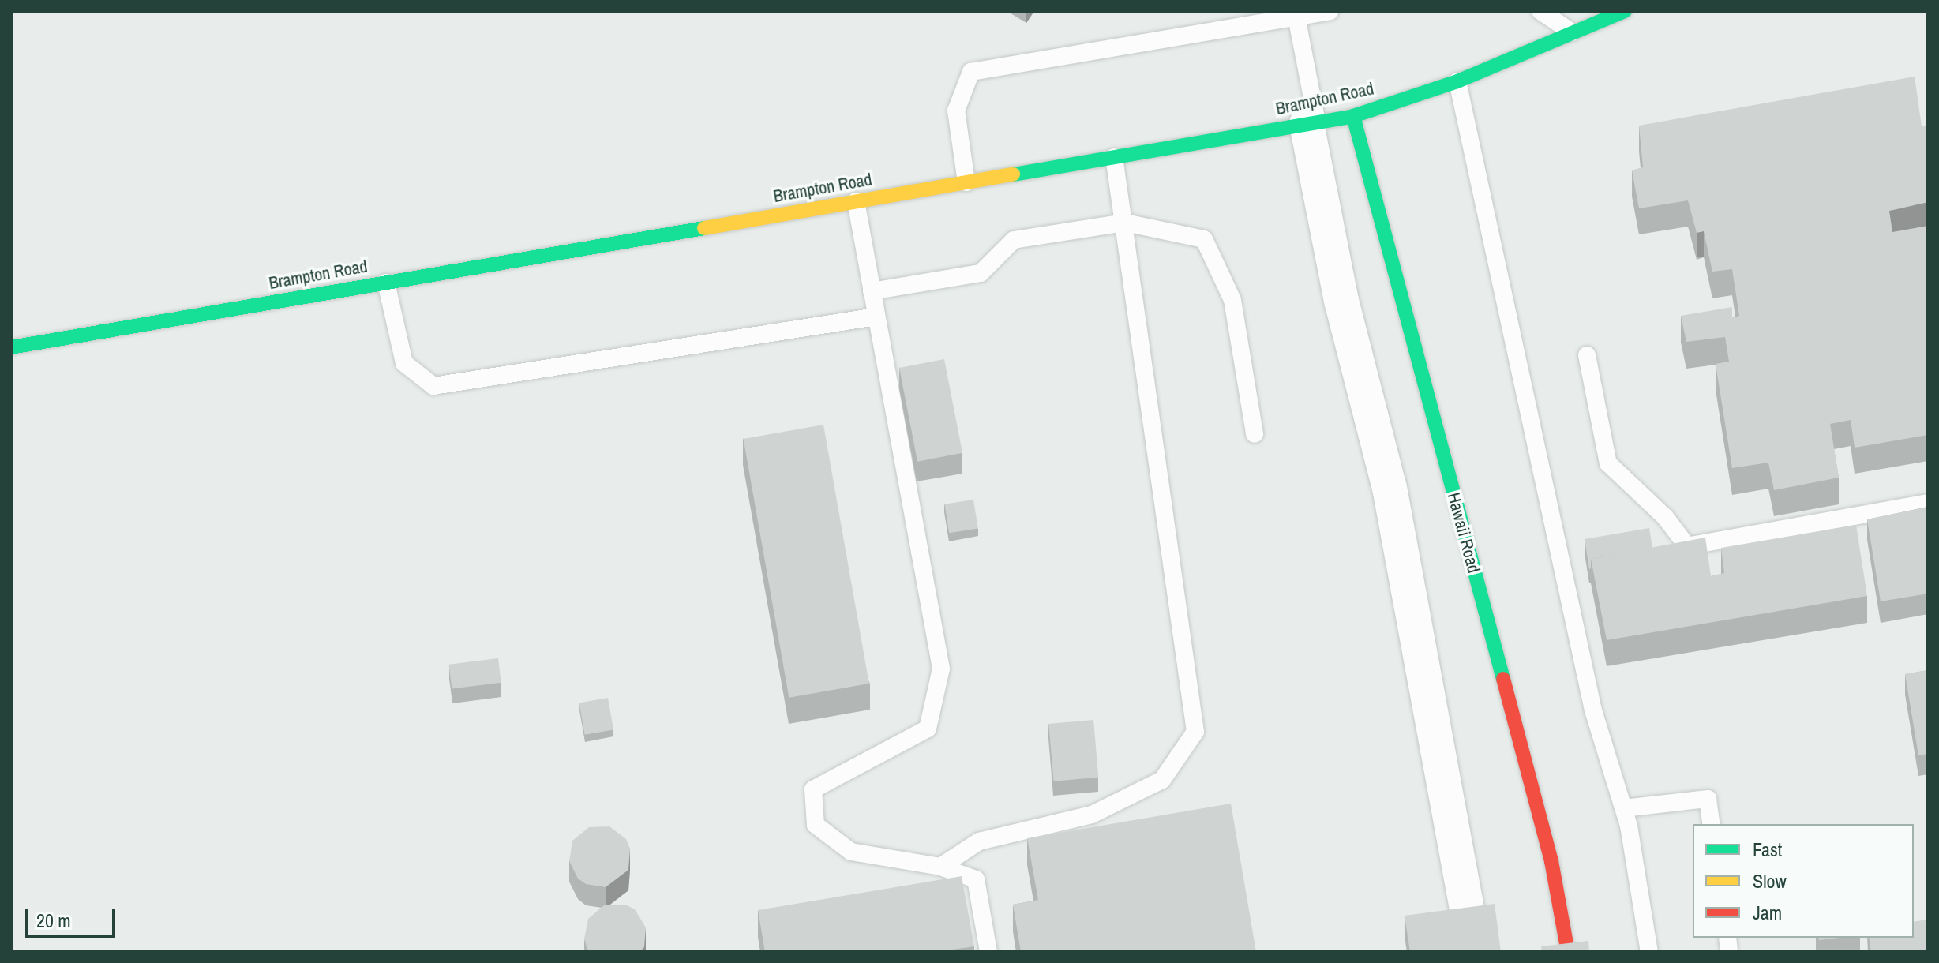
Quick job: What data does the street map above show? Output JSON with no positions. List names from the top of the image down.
{
  "streets": {
    "street": ["Brampton Road", "Hawaii Road"]
  },
  "crossings": [
    ["Brampton Road", "Hawaii Road"]
  ],
  "legend": ["Fast", "Slow", "Jam"],
  "scale_bar": "20 m"
}
